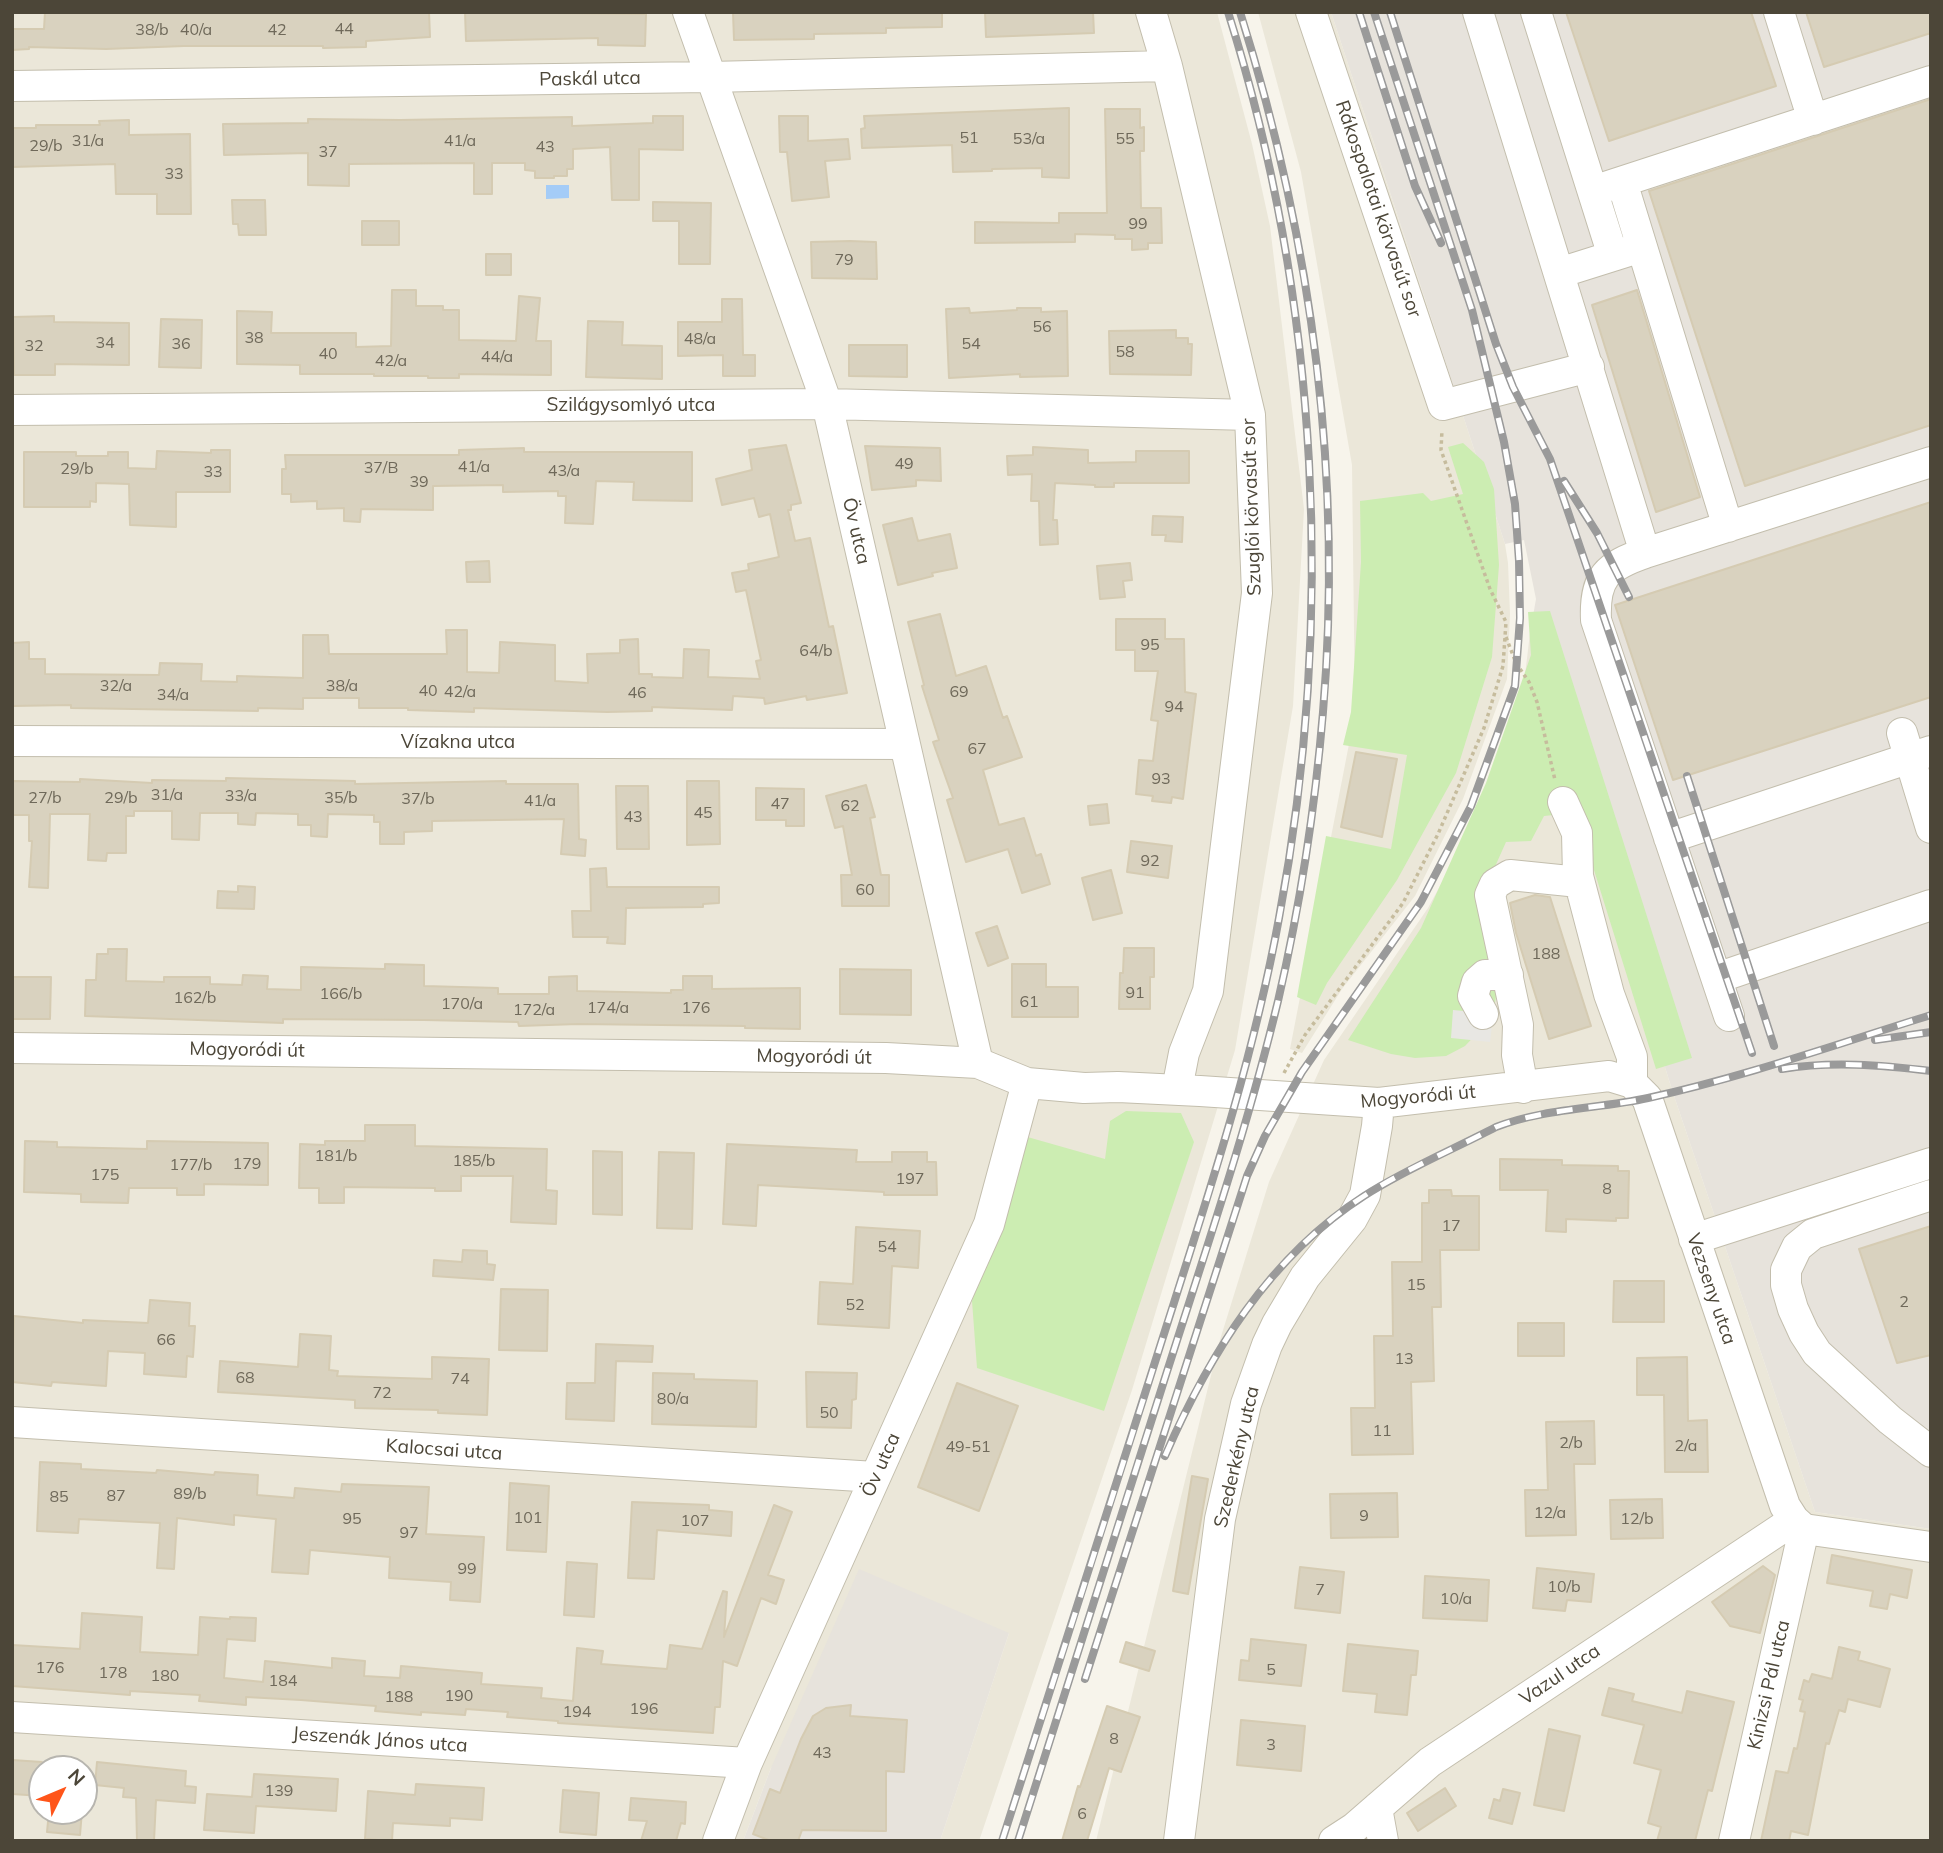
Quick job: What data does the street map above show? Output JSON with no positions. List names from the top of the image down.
{
  "streets": {
    "street": [
      "Paskál utca",
      "Rákospalotai körvasút sor",
      "Szilágysomlyó utca",
      "Szuglói körvasút sor",
      "Öv utca",
      "Vízakna utca",
      "Mogyoródi út",
      "Vezseny utca",
      "Kalocsai utca",
      "Szederkény utca",
      "Vazul utca",
      "Kinizsi Pál utca",
      "Jeszenák János utca"
    ]
  },
  "crossings": [
    ["Paskál utca", "Szuglói körvasút sor"],
    ["Paskál utca", "Öv utca"],
    ["Szilágysomlyó utca", "Szuglói körvasút sor"],
    ["Szilágysomlyó utca", "Öv utca"],
    ["Szuglói körvasút sor", "Mogyoródi út"],
    ["Öv utca", "Vízakna utca"],
    ["Öv utca", "Mogyoródi út"],
    ["Öv utca", "Kalocsai utca"],
    ["Öv utca", "Jeszenák János utca"],
    ["Mogyoródi út", "Vezseny utca"],
    ["Mogyoródi út", "Szederkény utca"],
    ["Vezseny utca", "Vazul utca"],
    ["Vezseny utca", "Kinizsi Pál utca"],
    ["Vazul utca", "Kinizsi Pál utca"]
  ],
  "house_numbers": [
    "44",
    "38/b",
    "40/a",
    "42",
    "51",
    "53/a",
    "55",
    "31/a",
    "41/a",
    "29/b",
    "43",
    "37",
    "33",
    "99",
    "79",
    "56",
    "38",
    "48/a",
    "34",
    "36",
    "54",
    "32",
    "58",
    "40",
    "44/a",
    "42/a",
    "49",
    "41/a",
    "37/B",
    "29/b",
    "43/a",
    "33",
    "39",
    "95",
    "64/b",
    "32/a",
    "38/a",
    "40",
    "42/a",
    "69",
    "46",
    "34/a",
    "94",
    "67",
    "93",
    "31/a",
    "33/a",
    "27/b",
    "29/b",
    "35/b",
    "37/b",
    "41/a",
    "47",
    "62",
    "45",
    "43",
    "92",
    "60",
    "188",
    "91",
    "166/b",
    "162/b",
    "61",
    "170/a",
    "174/a",
    "176",
    "172/a",
    "181/b",
    "185/b",
    "179",
    "177/b",
    "175",
    "197",
    "8",
    "17",
    "54",
    "15",
    "2",
    "52",
    "66",
    "13",
    "68",
    "74",
    "72",
    "80/a",
    "50",
    "11",
    "2/b",
    "2/a",
    "49-51",
    "89/b",
    "87",
    "85",
    "12/a",
    "9",
    "101",
    "95",
    "12/b",
    "107",
    "97",
    "99",
    "10/b",
    "7",
    "10/a",
    "176",
    "5",
    "178",
    "180",
    "184",
    "190",
    "188",
    "196",
    "194",
    "8",
    "3",
    "43",
    "139",
    "6"
  ],
  "north": "top right"
}
